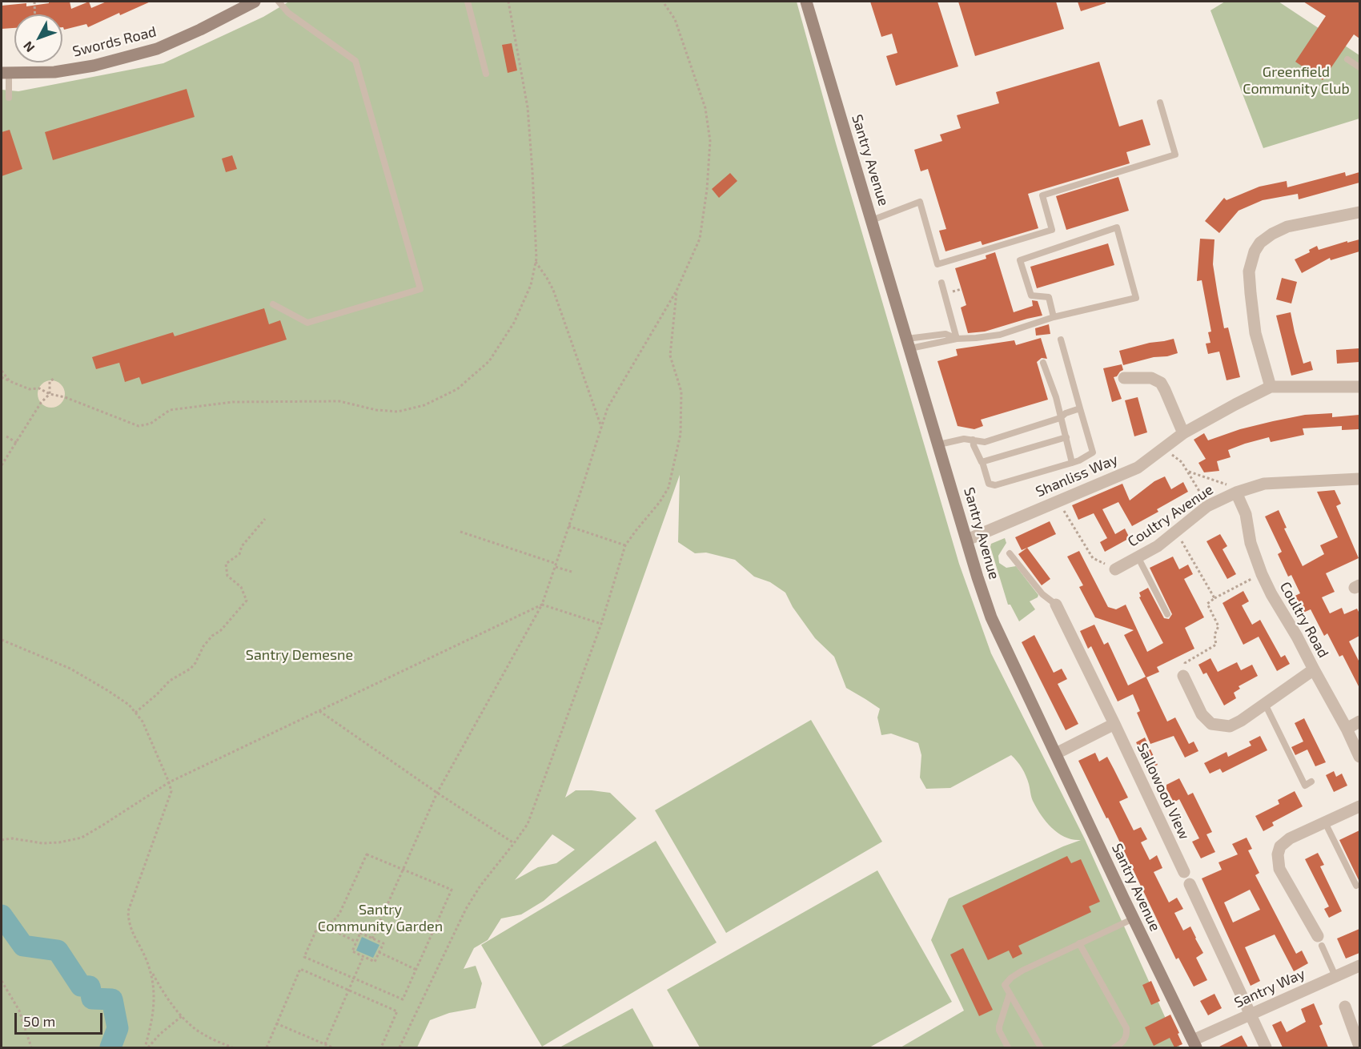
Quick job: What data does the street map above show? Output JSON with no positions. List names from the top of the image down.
{
  "streets": {
    "main road": ["Swords Road", "Santry Avenue"],
    "street": [
      "Shanliss Way",
      "Coultry Avenue",
      "Coultry Road",
      "Sallowood View",
      "Santry Way"
    ]
  },
  "crossings": [
    ["Santry Avenue", "Shanliss Way"],
    ["Santry Avenue", "Santry Way"],
    ["Coultry Avenue", "Coultry Road"]
  ],
  "parks": ["Greenfield Community Club", "Santry Demesne", "Santry Community Garden"],
  "scale_bar": "50 m",
  "north": "bottom left"
}
